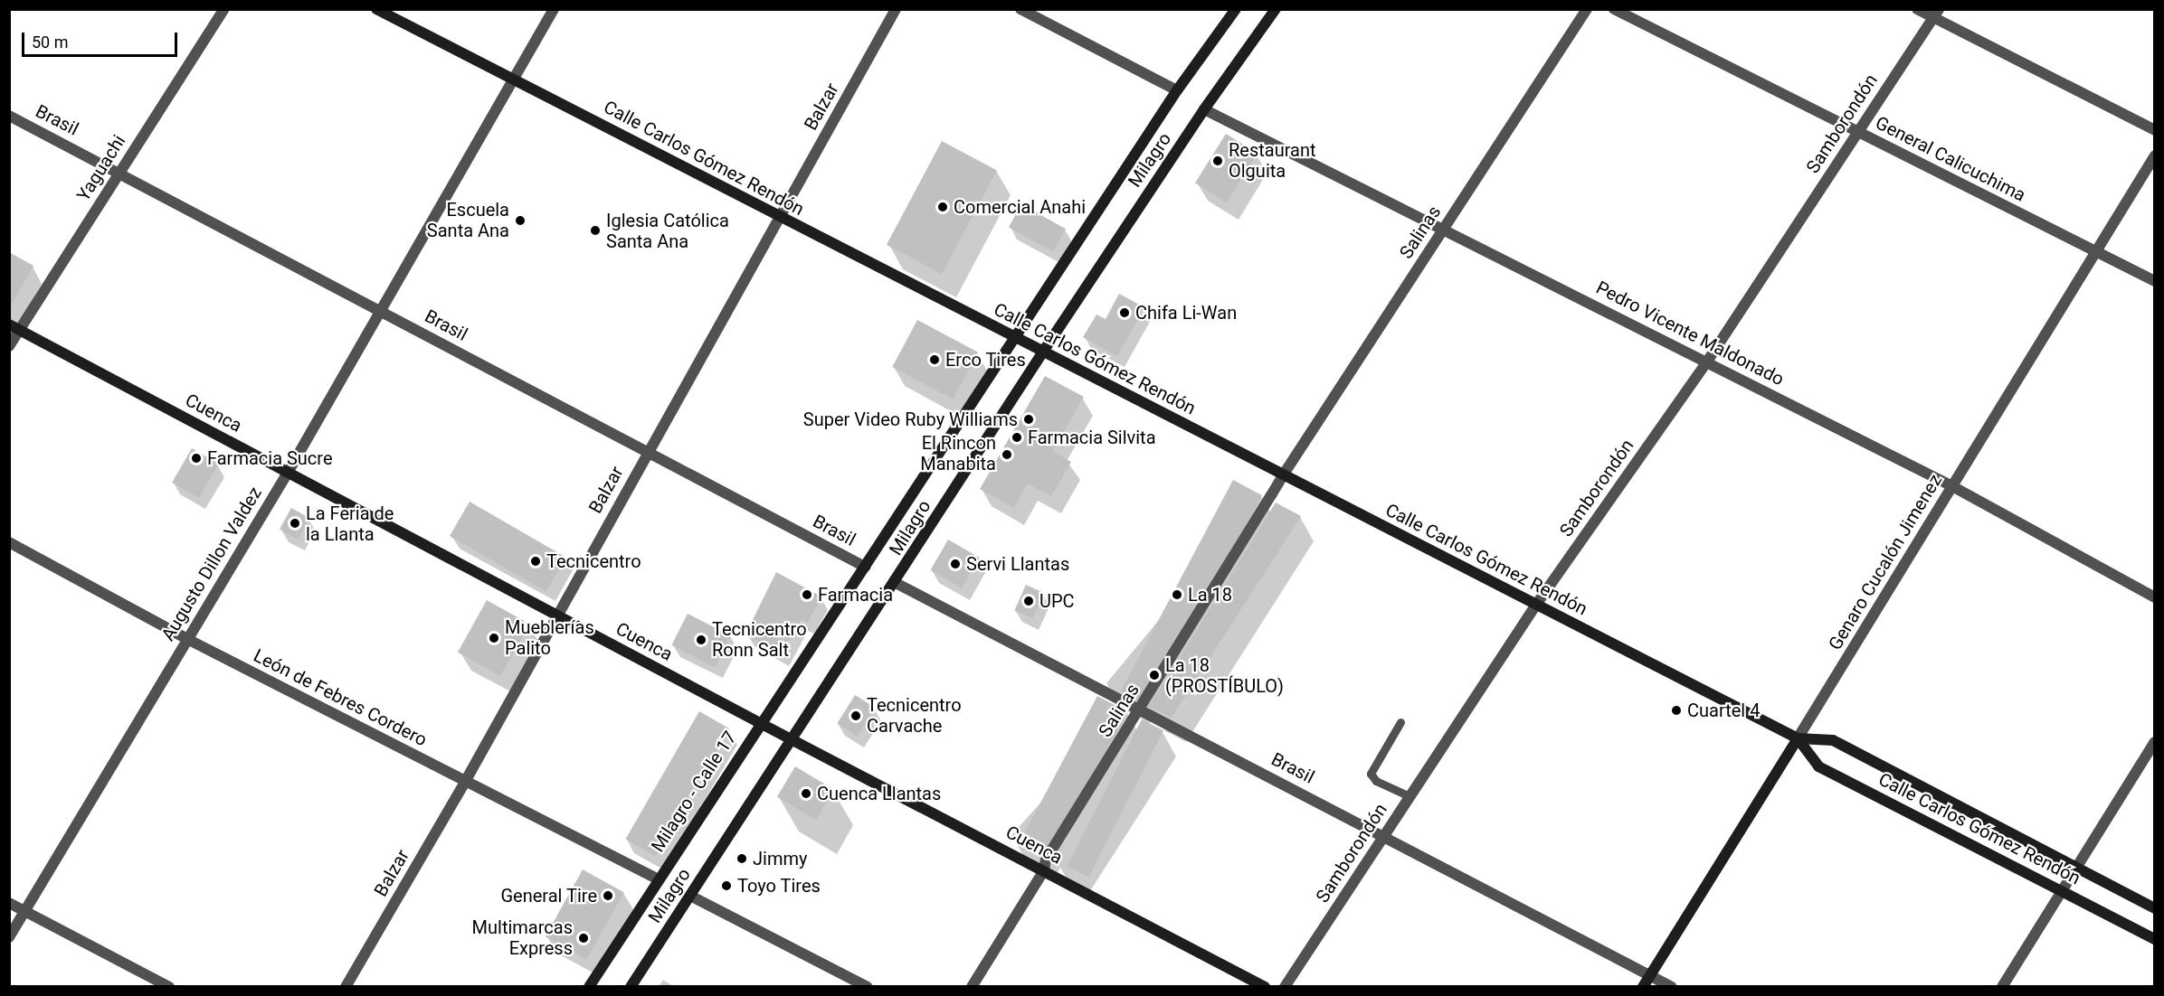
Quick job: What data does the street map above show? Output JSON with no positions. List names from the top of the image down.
{
  "streets": {
    "main road": [
      "Calle Carlos Gómez Rendón",
      "Milagro",
      "Cuenca",
      "Genaro Cucalón Jimenez",
      "Milagro - Calle 17"
    ],
    "street": [
      "Balzar",
      "Brasil",
      "Samborondón",
      "General Calicuchima",
      "Yaguachi",
      "Salinas",
      "Pedro Vicente Maldonado",
      "Augusto Dillon Valdez",
      "León de Febres Cordero"
    ]
  },
  "crossings": [
    ["Balzar", "Brasil"],
    ["Balzar", "Calle Carlos Gómez Rendón"],
    ["Balzar", "Cuenca"],
    ["Balzar", "León de Febres Cordero"],
    ["Brasil", "Samborondón"],
    ["Brasil", "Milagro"],
    ["Brasil", "Yaguachi"],
    ["Brasil", "Salinas"],
    ["Brasil", "Genaro Cucalón Jimenez"],
    ["Brasil", "Augusto Dillon Valdez"],
    ["Samborondón", "Calle Carlos Gómez Rendón"],
    ["Samborondón", "General Calicuchima"],
    ["Samborondón", "Pedro Vicente Maldonado"],
    ["Calle Carlos Gómez Rendón", "Milagro"],
    ["Calle Carlos Gómez Rendón", "Salinas"],
    ["Calle Carlos Gómez Rendón", "Genaro Cucalón Jimenez"],
    ["Calle Carlos Gómez Rendón", "Augusto Dillon Valdez"],
    ["General Calicuchima", "Genaro Cucalón Jimenez"],
    ["Milagro", "Pedro Vicente Maldonado"],
    ["Milagro", "Cuenca"],
    ["Milagro", "León de Febres Cordero"],
    ["Milagro", "Milagro - Calle 17"],
    ["Yaguachi", "Cuenca"],
    ["Salinas", "Pedro Vicente Maldonado"],
    ["Salinas", "Cuenca"],
    ["Pedro Vicente Maldonado", "Genaro Cucalón Jimenez"],
    ["Cuenca", "Augusto Dillon Valdez"],
    ["Cuenca", "Milagro - Calle 17"],
    ["Augusto Dillon Valdez", "León de Febres Cordero"],
    ["León de Febres Cordero", "Milagro - Calle 17"]
  ],
  "places": [
    "Restaurant Olguita",
    "Comercial Anahi",
    "Escuela Santa Ana",
    "Iglesia Católica Santa Ana",
    "Chifa Li-Wan",
    "Erco Tires",
    "Super Video Ruby Williams",
    "Farmacia Silvita",
    "El Rincon Manabita",
    "Farmacia Sucre",
    "La Feria de la Llanta",
    "Tecnicentro",
    "Servi Llantas",
    "Farmacia",
    "La 18",
    "UPC",
    "Mueblerías Palito",
    "Tecnicentro Ronn Salt",
    "La 18 (PROSTÍBULO)",
    "Cuartel 4",
    "Tecnicentro Carvache",
    "Cuenca Llantas",
    "Jimmy",
    "Toyo Tires",
    "General Tire",
    "Multimarcas Express"
  ],
  "scale_bar": "50 m"
}
